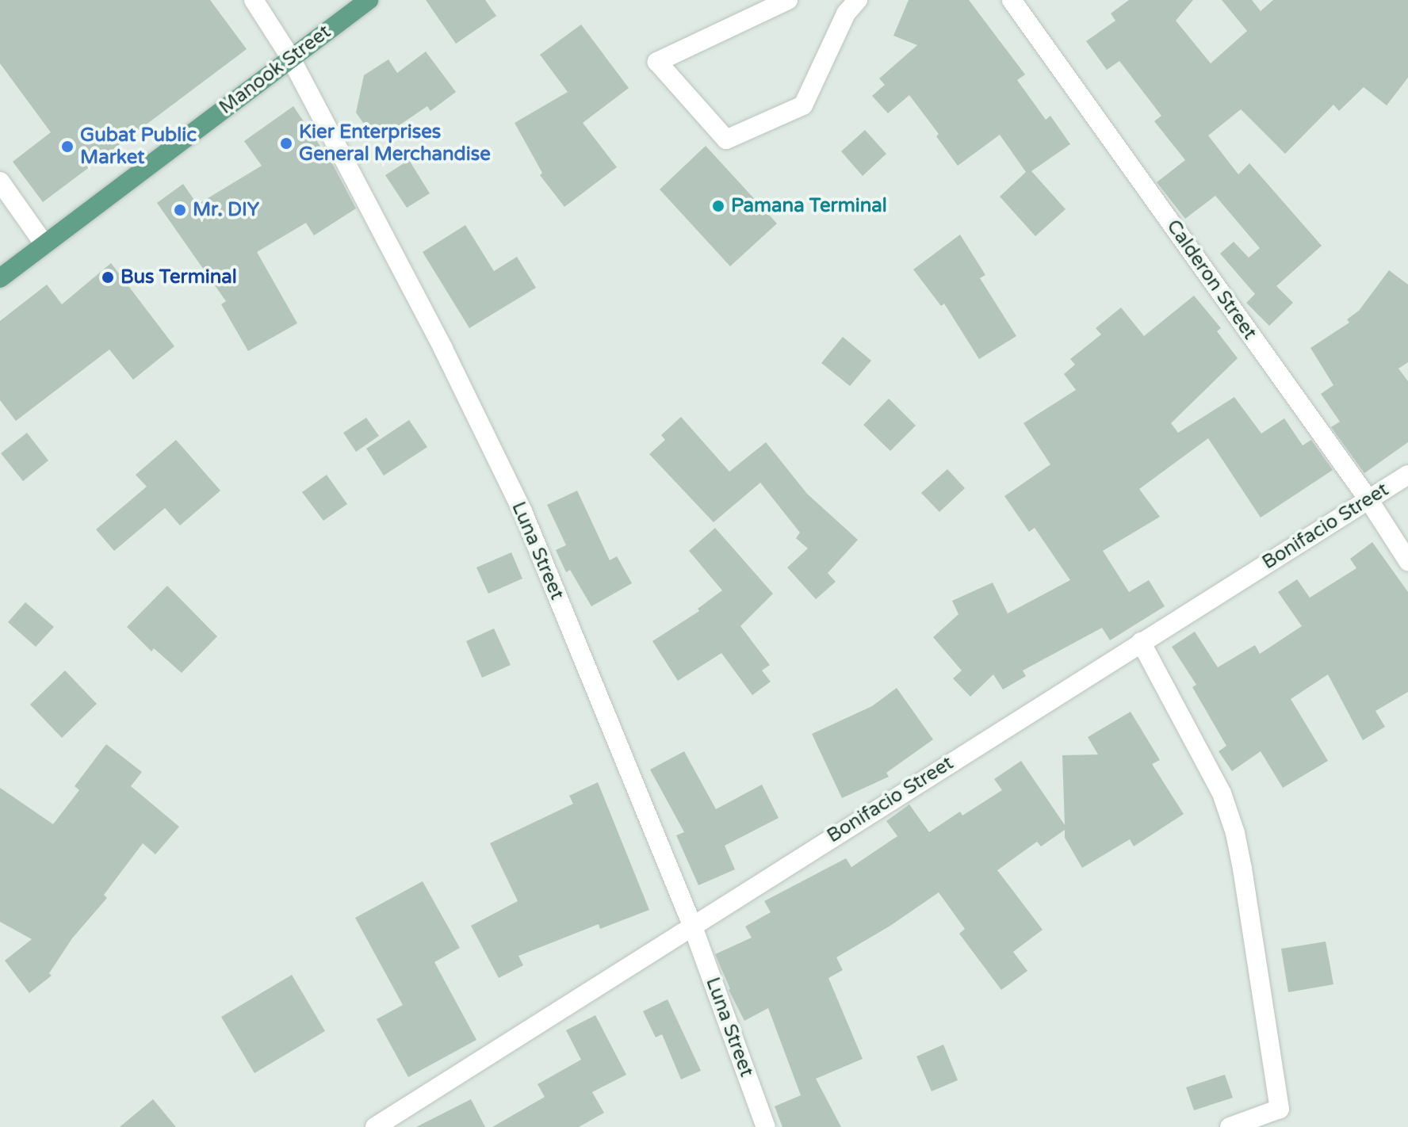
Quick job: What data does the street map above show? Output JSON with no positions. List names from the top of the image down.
{
  "streets": {
    "main road": ["Manook Street"],
    "street": ["Calderon Street", "Bonifacio Street", "Luna Street"]
  },
  "crossings": [
    ["Manook Street", "Luna Street"],
    ["Calderon Street", "Bonifacio Street"],
    ["Bonifacio Street", "Luna Street"]
  ],
  "places": [
    "Kier Enterprises General Merchandise",
    "Gubat Public Market",
    "Pamana Terminal",
    "Mr. DIY",
    "Bus Terminal"
  ]
}
